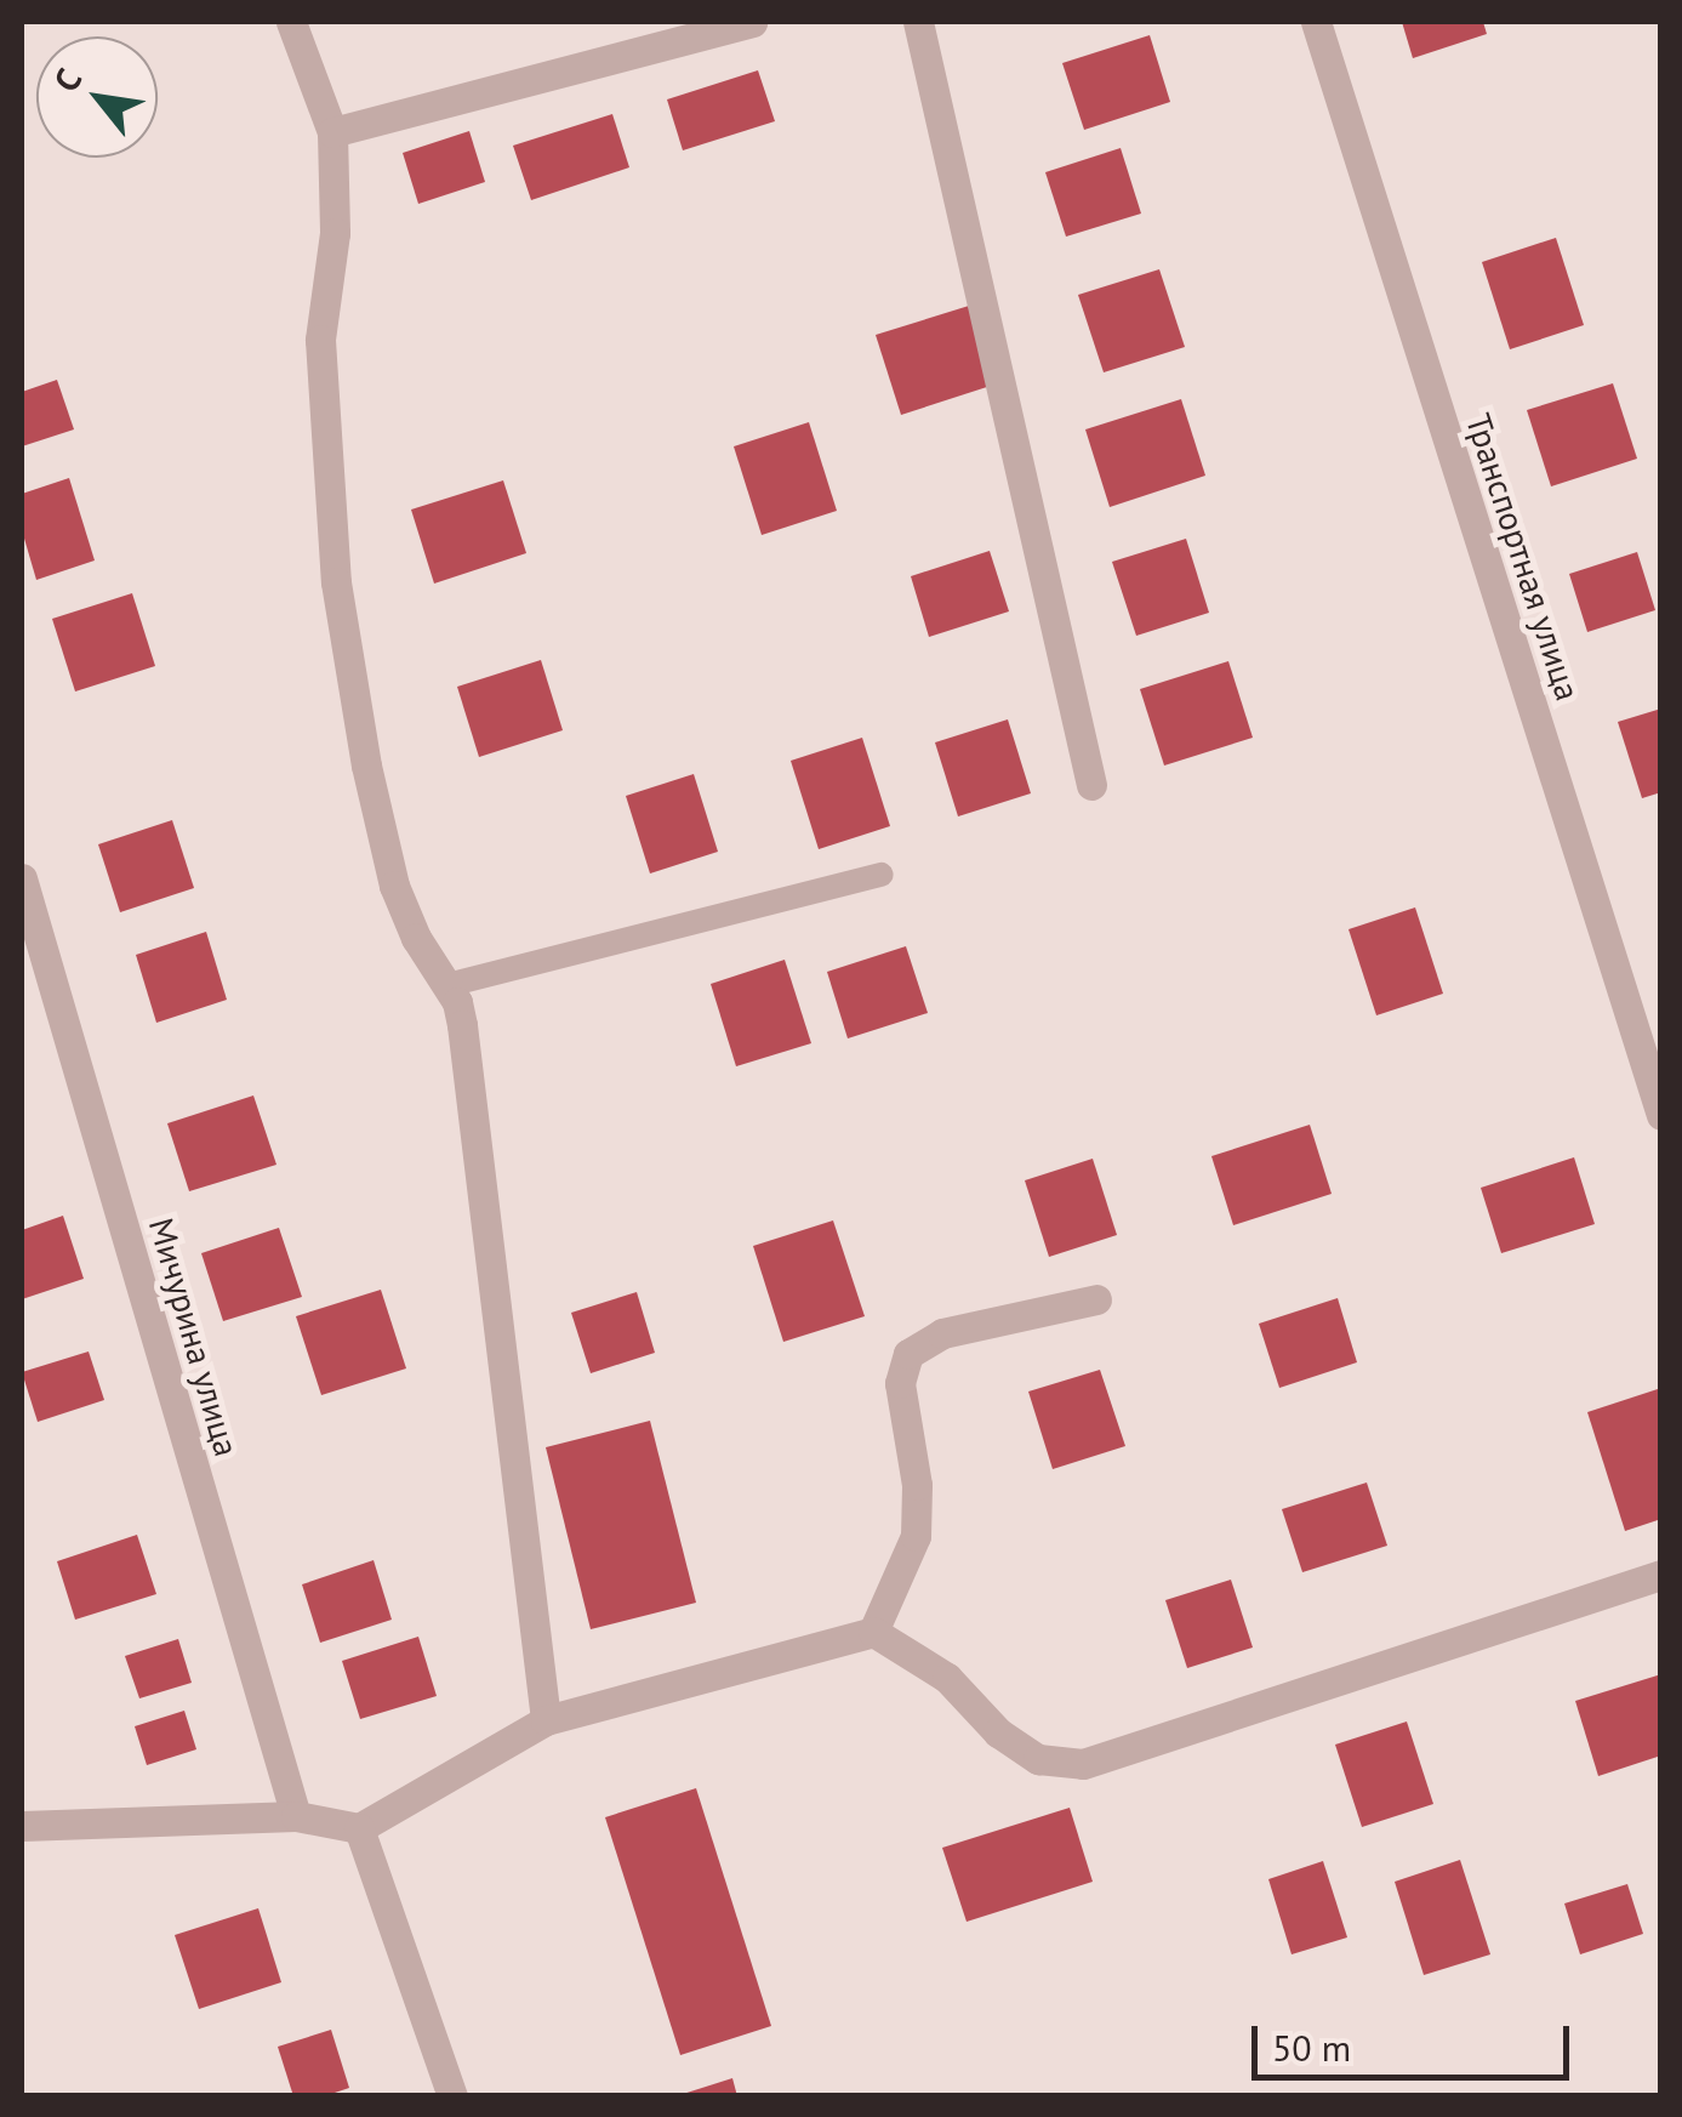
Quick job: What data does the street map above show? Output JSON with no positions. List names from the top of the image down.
{
  "streets": {
    "street": ["Транспортная улица", "Мичурина улица"]
  },
  "scale_bar": "50 m",
  "north": "top left"
}
